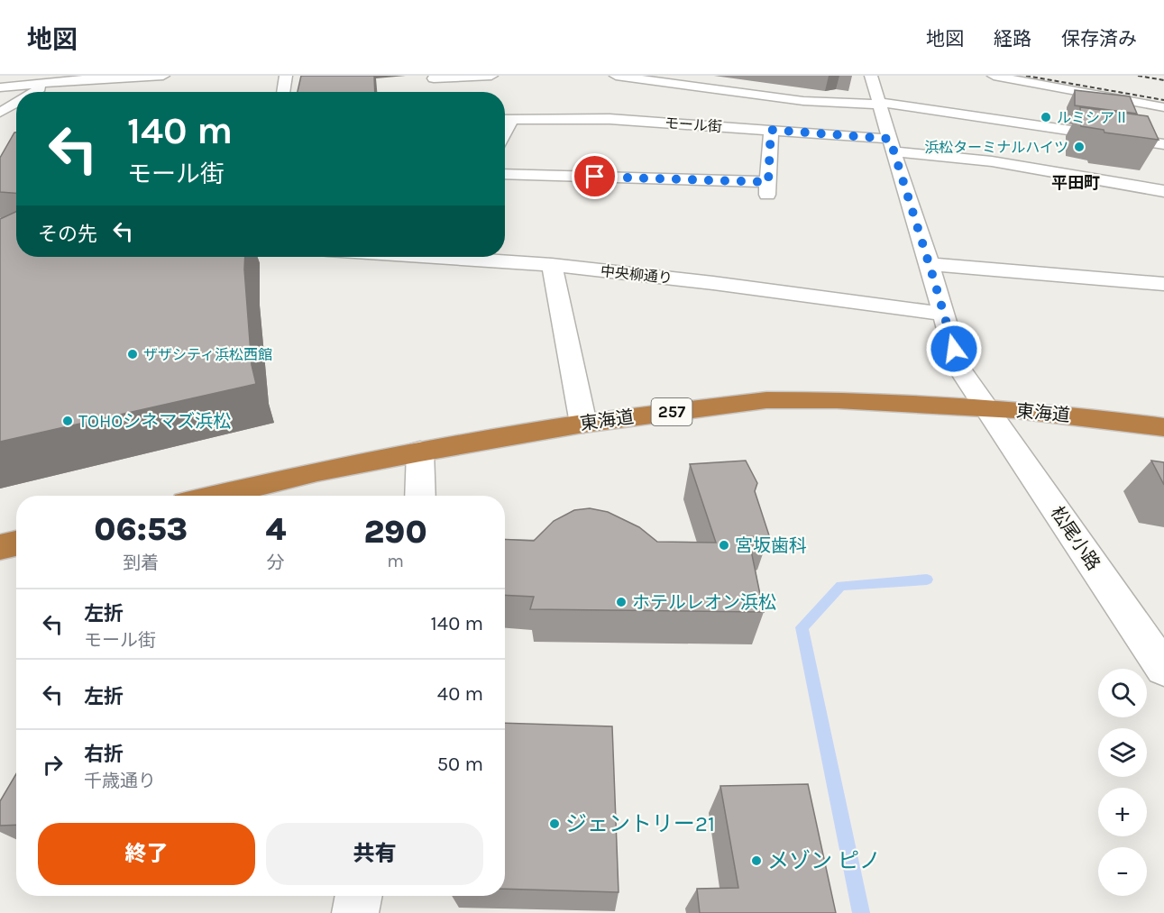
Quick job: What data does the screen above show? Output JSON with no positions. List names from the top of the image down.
{
  "streets": {
    "highway": ["257", "東海道"],
    "street": ["モール街", "中央柳通り", "松尾小路"]
  },
  "crossings": [
    ["モール街", "松尾小路"],
    ["中央柳通り", "松尾小路"],
    ["東海道", "松尾小路"]
  ],
  "districts": ["平田町"],
  "places": [
    "ルミシアⅡ",
    "浜松ターミナルハイツ",
    "ザザシティ浜松西館",
    "TOHOシネマズ浜松",
    "宮坂歯科",
    "ホテルレオン浜松",
    "ジェントリー21",
    "メゾン ピノ"
  ],
  "page": {
    "header": "地図",
    "nav": ["地図", "経路", "保存済み"],
    "turn": ["140 m", "モール街"],
    "then": "その先",
    "eta": [
      "06:53",
      "到着",
      "4",
      "分",
      "290",
      "m"
    ],
    "list": [
      {
        "name": "左折",
        "note": "モール街",
        "value": "140 m"
      },
      {
        "name": "左折",
        "value": "40 m"
      },
      {
        "name": "右折",
        "note": "千歳通り",
        "value": "50 m"
      }
    ],
    "map_buttons": ["+", "−"],
    "buttons": ["終了", "共有"]
  }
}
